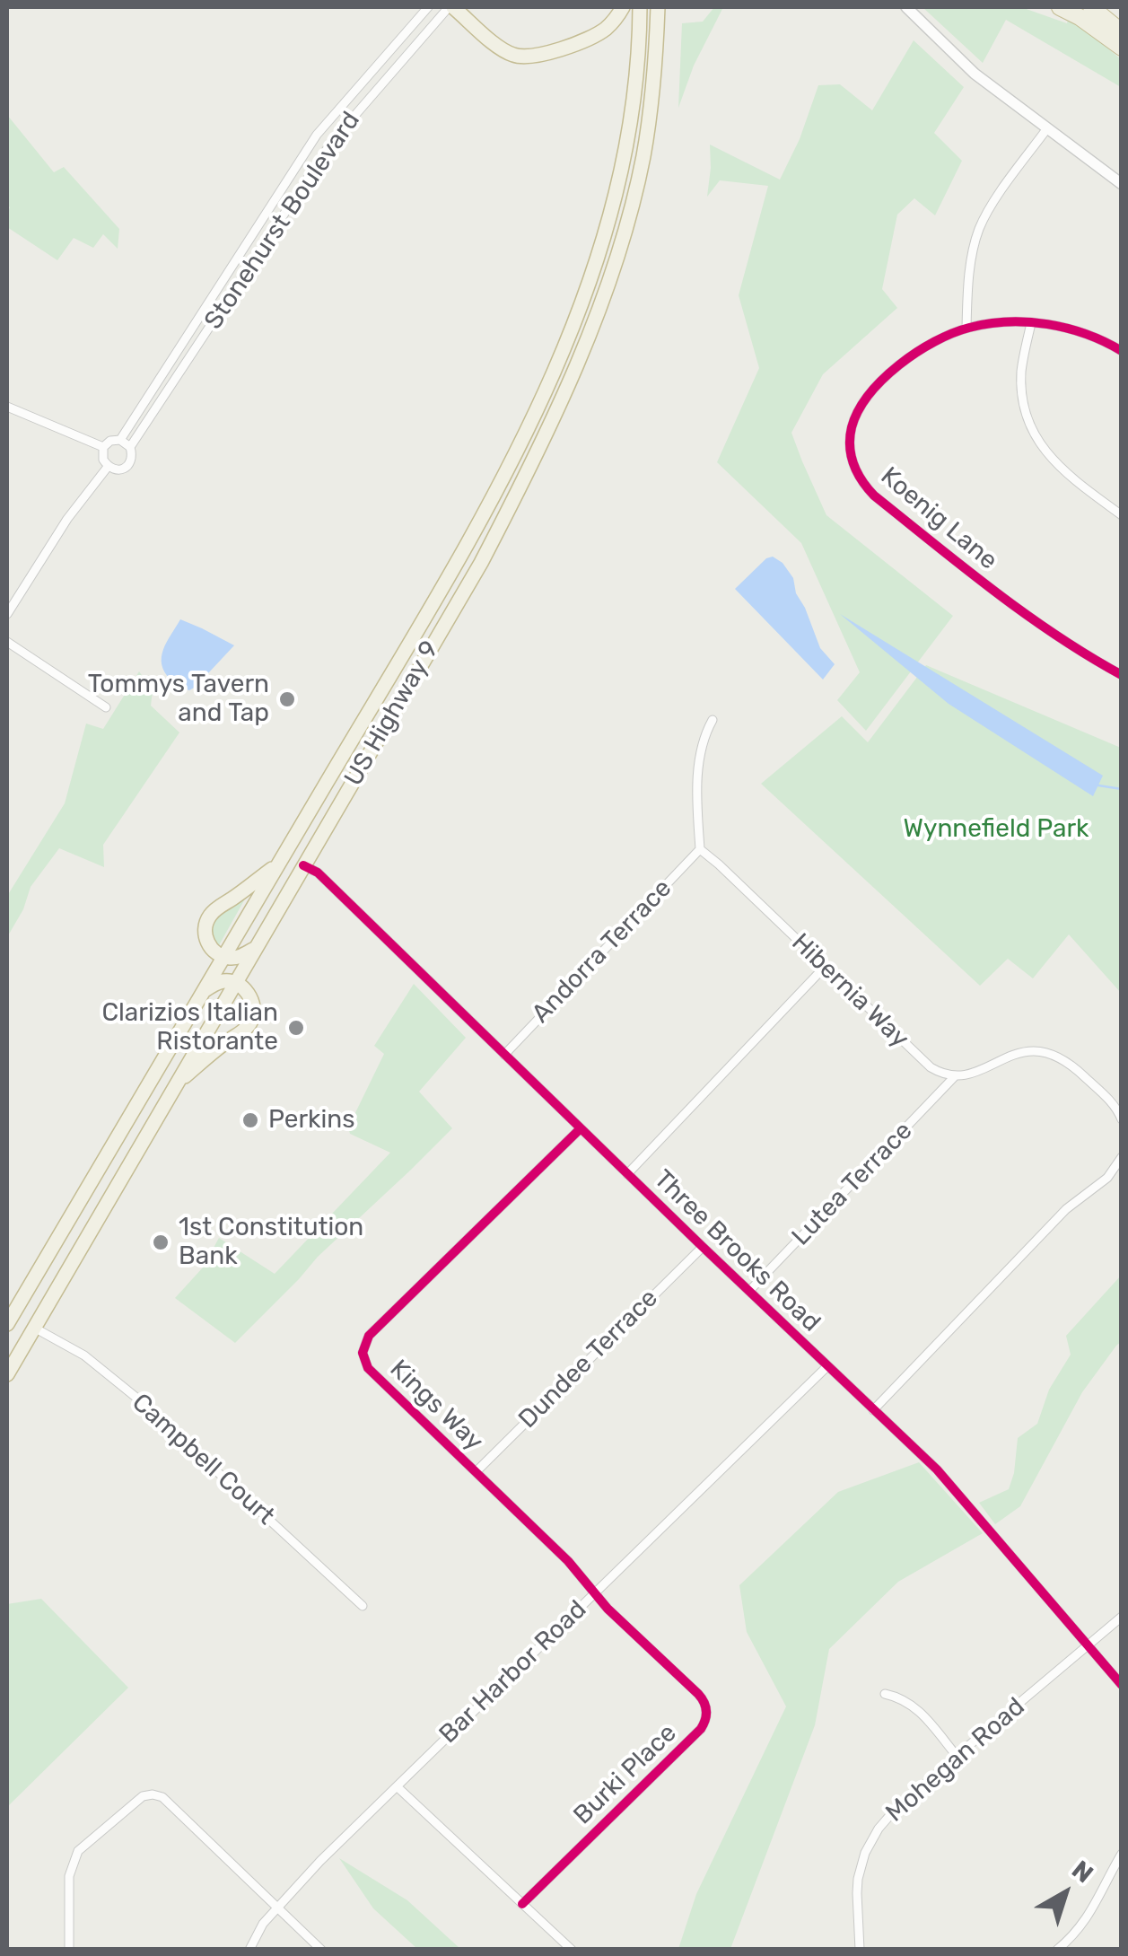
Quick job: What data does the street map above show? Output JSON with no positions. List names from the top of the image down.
{
  "streets": {
    "highway": ["US Highway 9"],
    "street": [
      "Stonehurst Boulevard",
      "Koenig Lane",
      "Andorra Terrace",
      "Hibernia Way",
      "Lutea Terrace",
      "Three Brooks Road",
      "Dundee Terrace",
      "Kings Way",
      "Campbell Court",
      "Bar Harbor Road",
      "Mohegan Road",
      "Burki Place"
    ]
  },
  "crossings": [
    ["US Highway 9", "Three Brooks Road"],
    ["US Highway 9", "Campbell Court"],
    ["Andorra Terrace", "Hibernia Way"],
    ["Andorra Terrace", "Three Brooks Road"],
    ["Hibernia Way", "Lutea Terrace"],
    ["Lutea Terrace", "Three Brooks Road"],
    ["Three Brooks Road", "Dundee Terrace"],
    ["Three Brooks Road", "Kings Way"],
    ["Three Brooks Road", "Bar Harbor Road"],
    ["Three Brooks Road", "Mohegan Road"],
    ["Dundee Terrace", "Kings Way"],
    ["Kings Way", "Bar Harbor Road"],
    ["Kings Way", "Burki Place"],
    ["Bar Harbor Road", "Burki Place"]
  ],
  "parks": ["Wynnefield Park"],
  "places": [
    "Tommys Tavern and Tap",
    "Clarizios Italian Ristorante",
    "Perkins",
    "1st Constitution Bank"
  ],
  "north": "top right"
}
